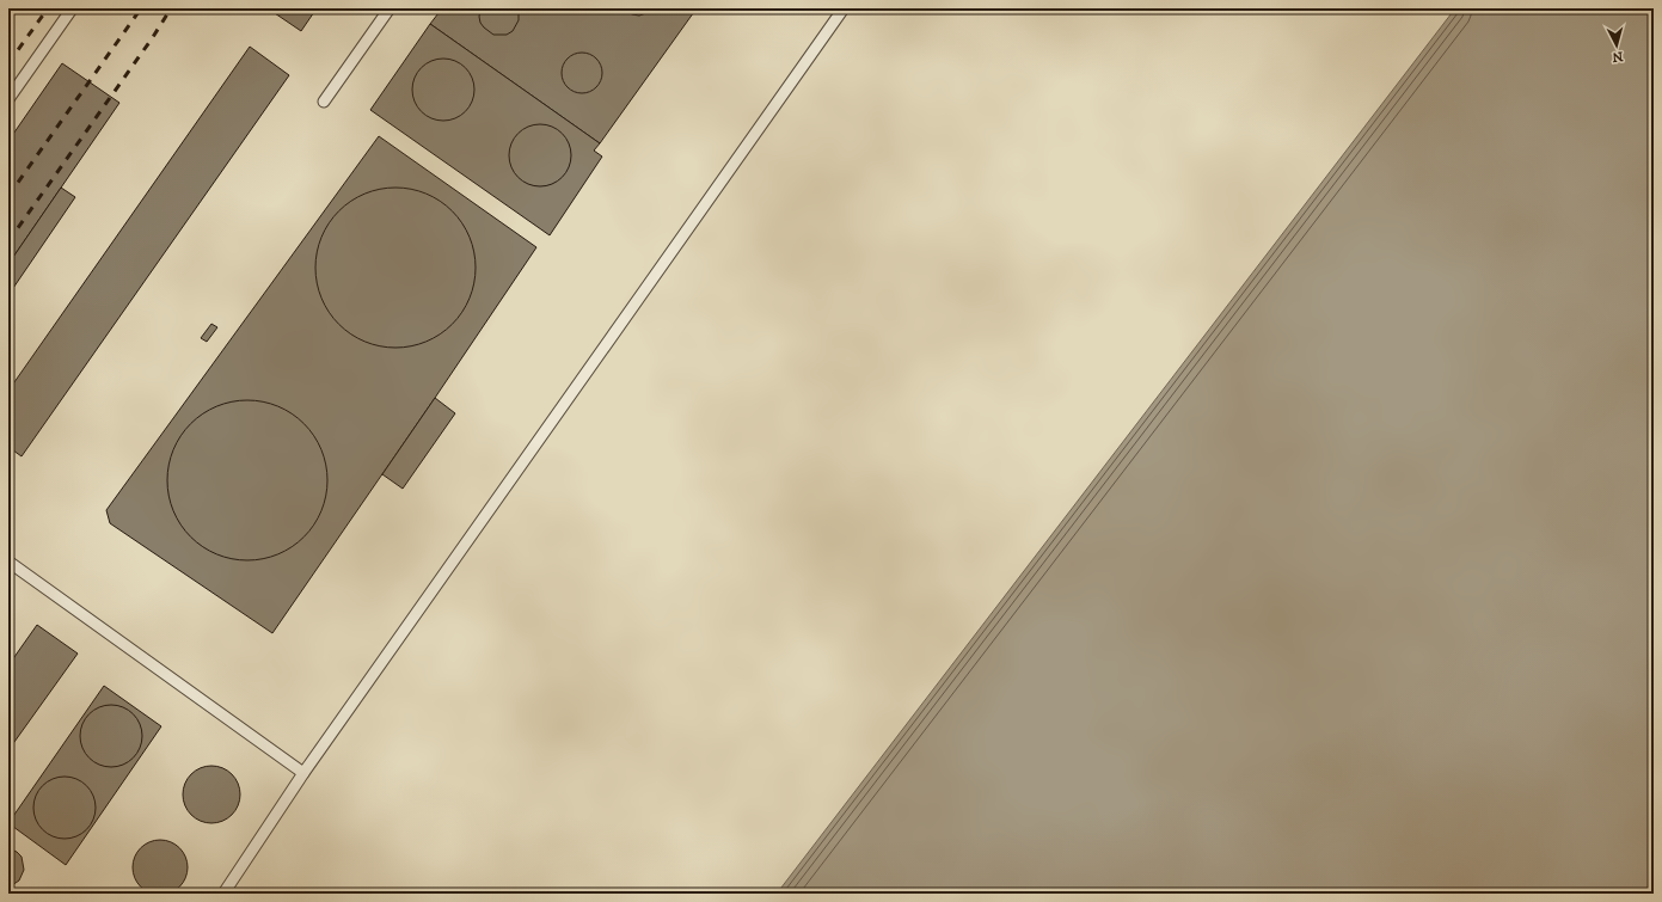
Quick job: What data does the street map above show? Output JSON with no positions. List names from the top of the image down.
{
  "north": "bottom"
}
